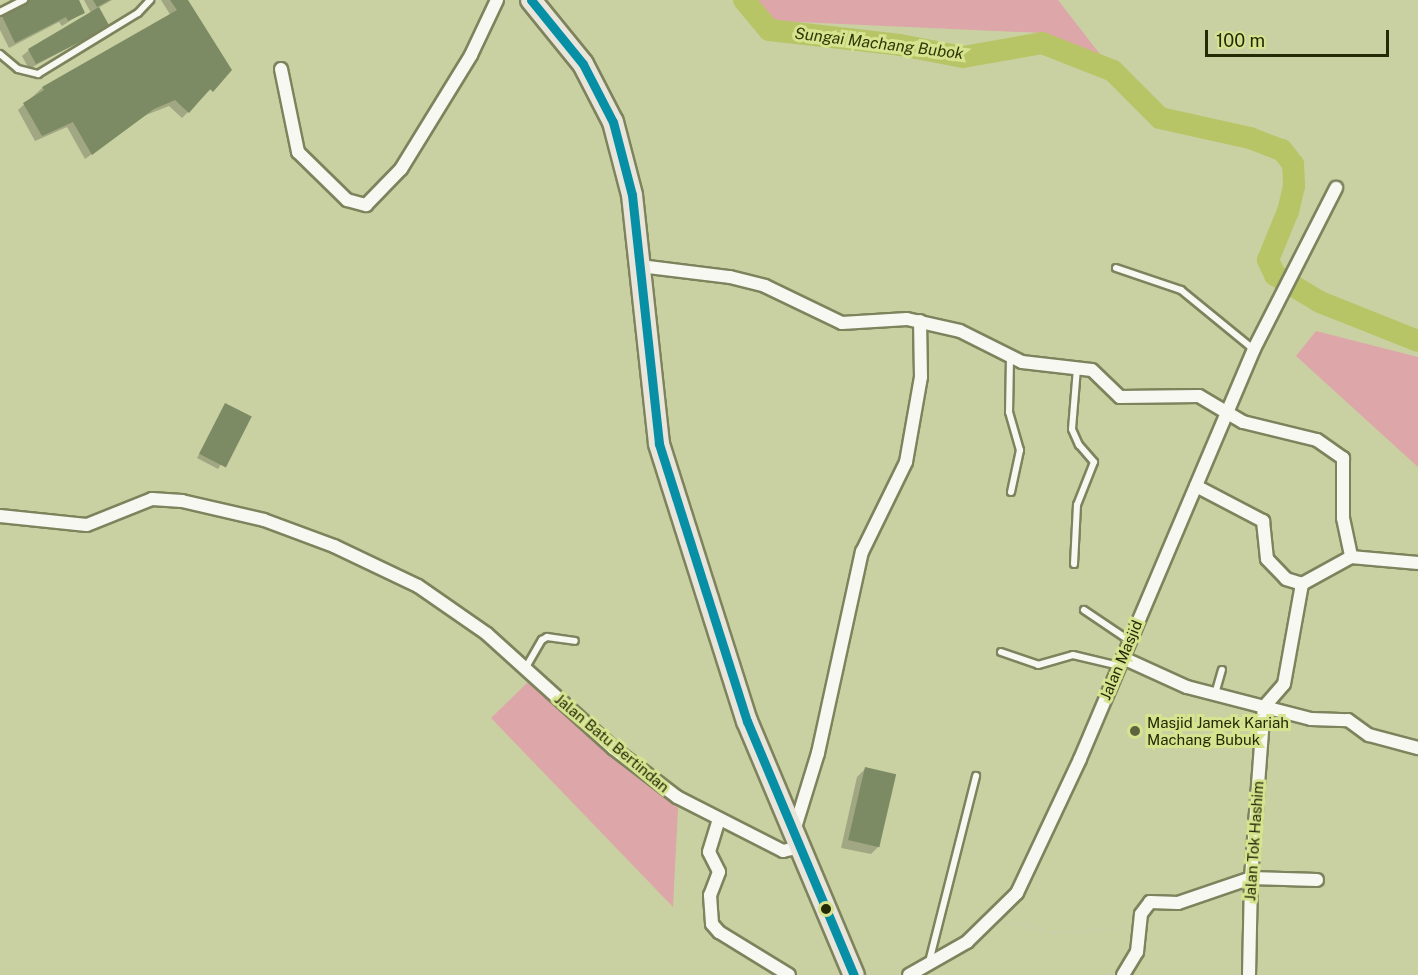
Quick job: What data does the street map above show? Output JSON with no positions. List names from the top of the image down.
{
  "streets": {
    "street": ["Jalan Masjid", "Jalan Batu Bertindan", "Jalan Tok Hashim"]
  },
  "water": ["Sungai Machang Bubok"],
  "places": ["Masjid Jamek Kariah Machang Bubuk"],
  "scale_bar": "100 m"
}
